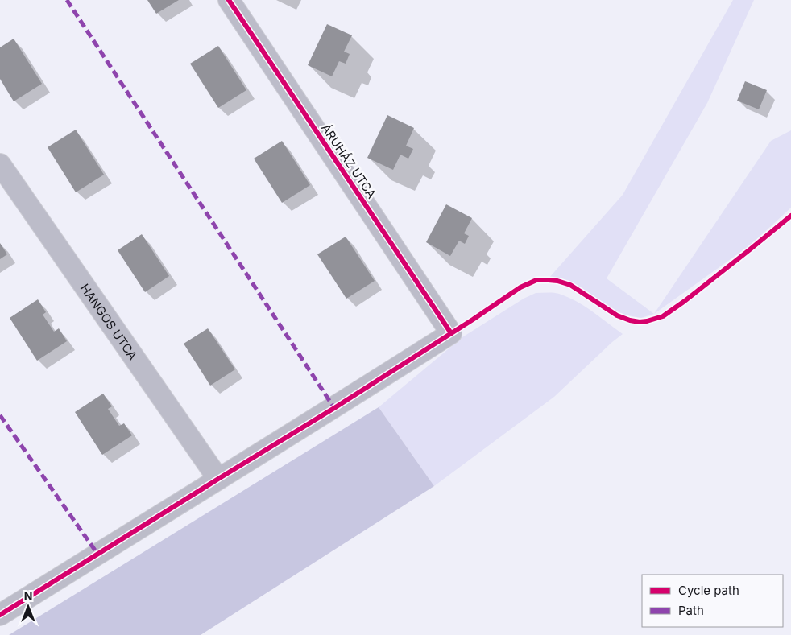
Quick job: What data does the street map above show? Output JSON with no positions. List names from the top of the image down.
{
  "streets": {
    "street": ["ÁRUHÁZ UTCA", "HANGOS UTCA"]
  },
  "crossings": [
    ["ÁRUHÁZ UTCA", "HANGOS UTCA"]
  ],
  "legend": ["Cycle path", "Path"],
  "north": "top"
}
